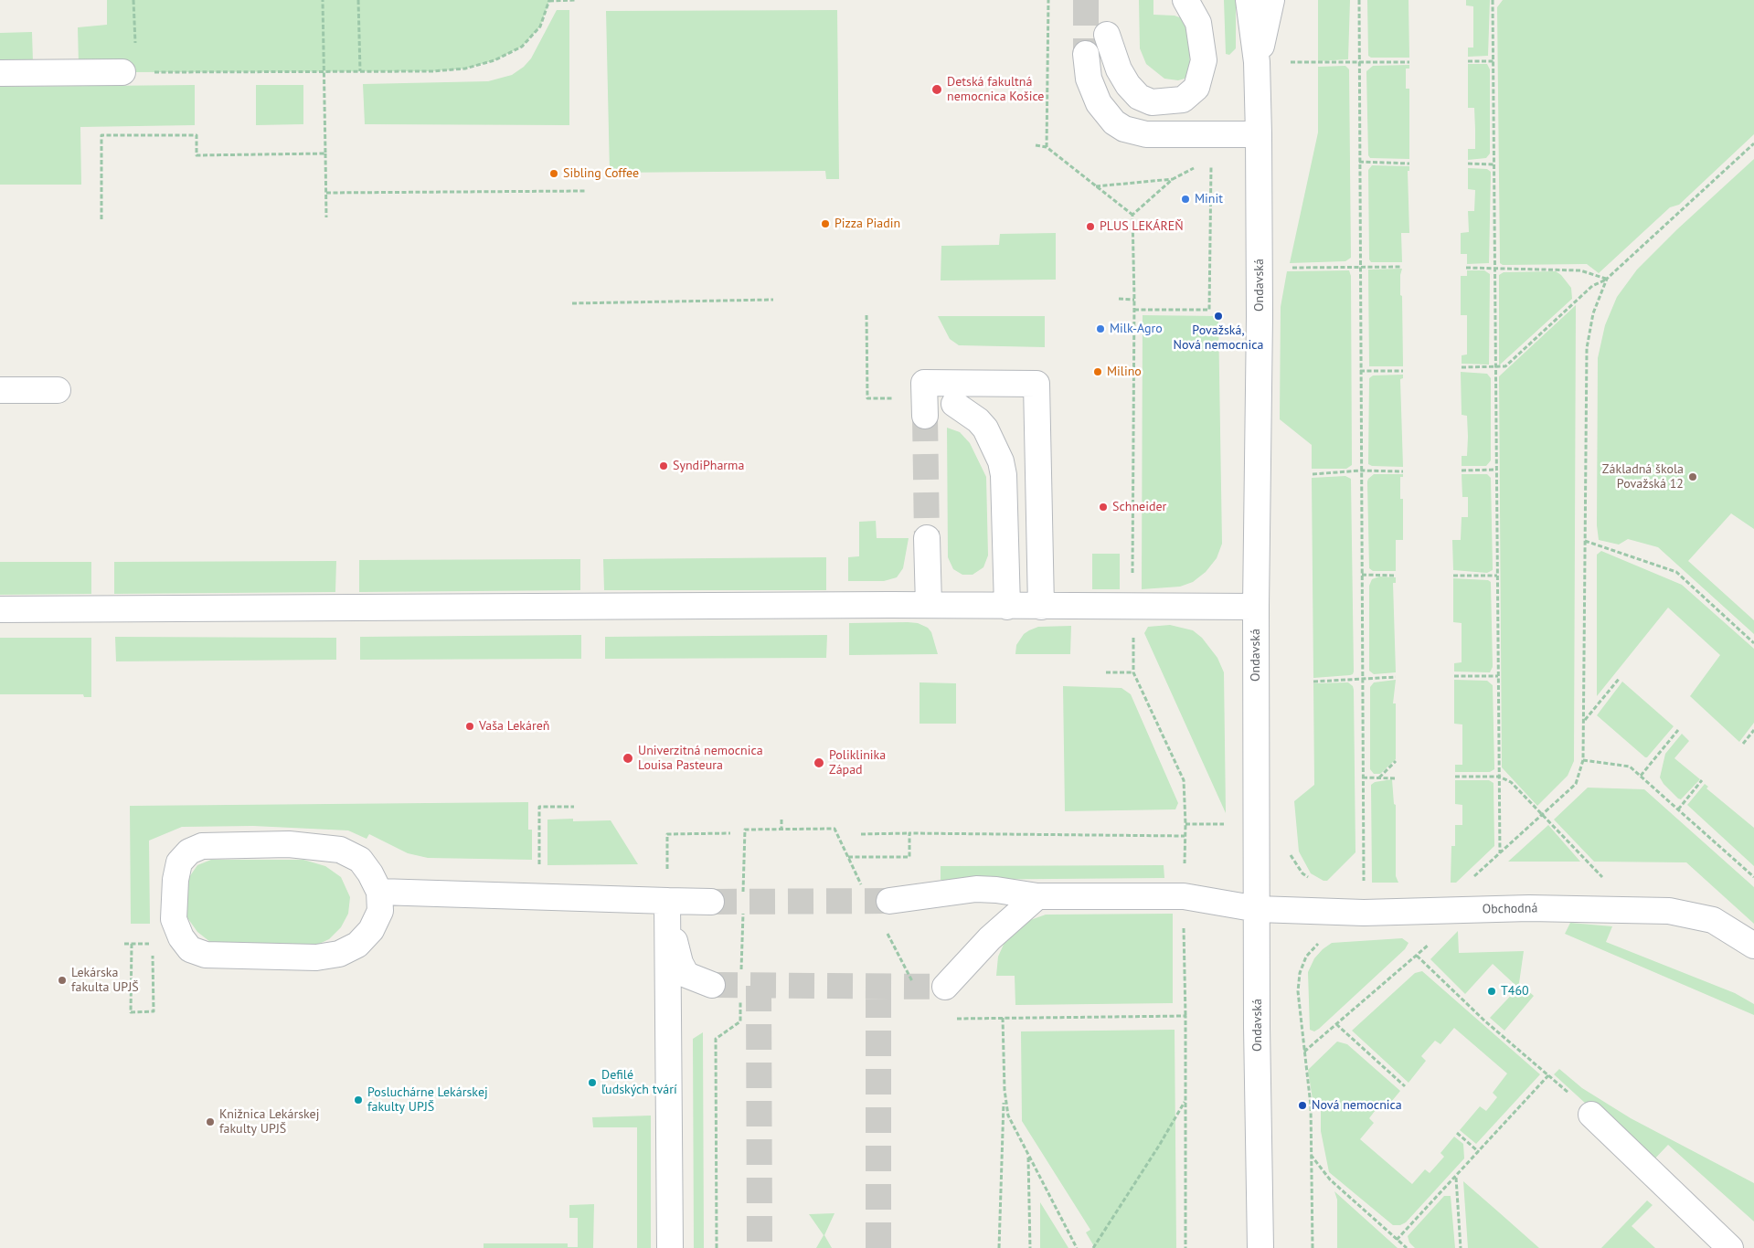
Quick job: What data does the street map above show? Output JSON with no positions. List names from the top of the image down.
{
  "streets": {
    "street": ["Ondavská", "Obchodná"]
  },
  "crossings": [
    ["Ondavská", "Obchodná"]
  ],
  "places": [
    "Detská fakultná nemocnica Košice",
    "Sibling Coffee",
    "Minit",
    "Pizza Piadin",
    "PLUS LEKÁREŇ",
    "Považská, Nová nemocnica",
    "Milk-Agro",
    "Milino",
    "SyndiPharma",
    "Základná škola Považská 12",
    "Schneider",
    "Vaša Lekáreň",
    "Univerzitná nemocnica Louisa Pasteura",
    "Poliklinika Západ",
    "Lekárska fakulta UPJŠ",
    "T460",
    "Defilé ľudských tvárí",
    "Posluchárne Lekárskej fakulty UPJŠ",
    "Nová nemocnica",
    "Knižnica Lekárskej fakulty UPJŠ"
  ]
}
